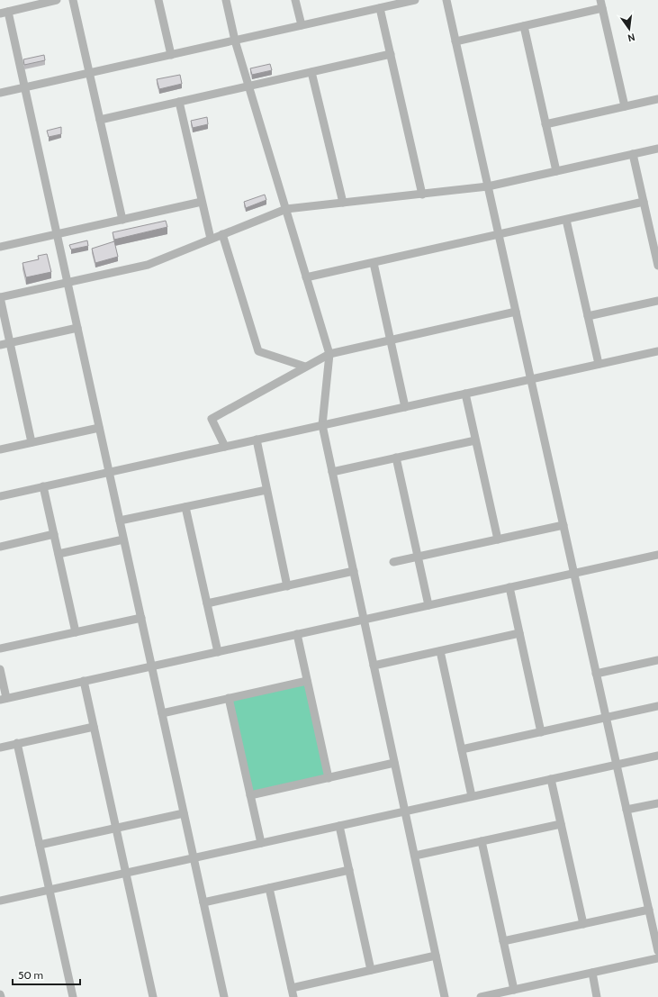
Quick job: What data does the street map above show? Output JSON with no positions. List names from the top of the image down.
{
  "scale_bar": "50 m",
  "north": "bottom"
}
